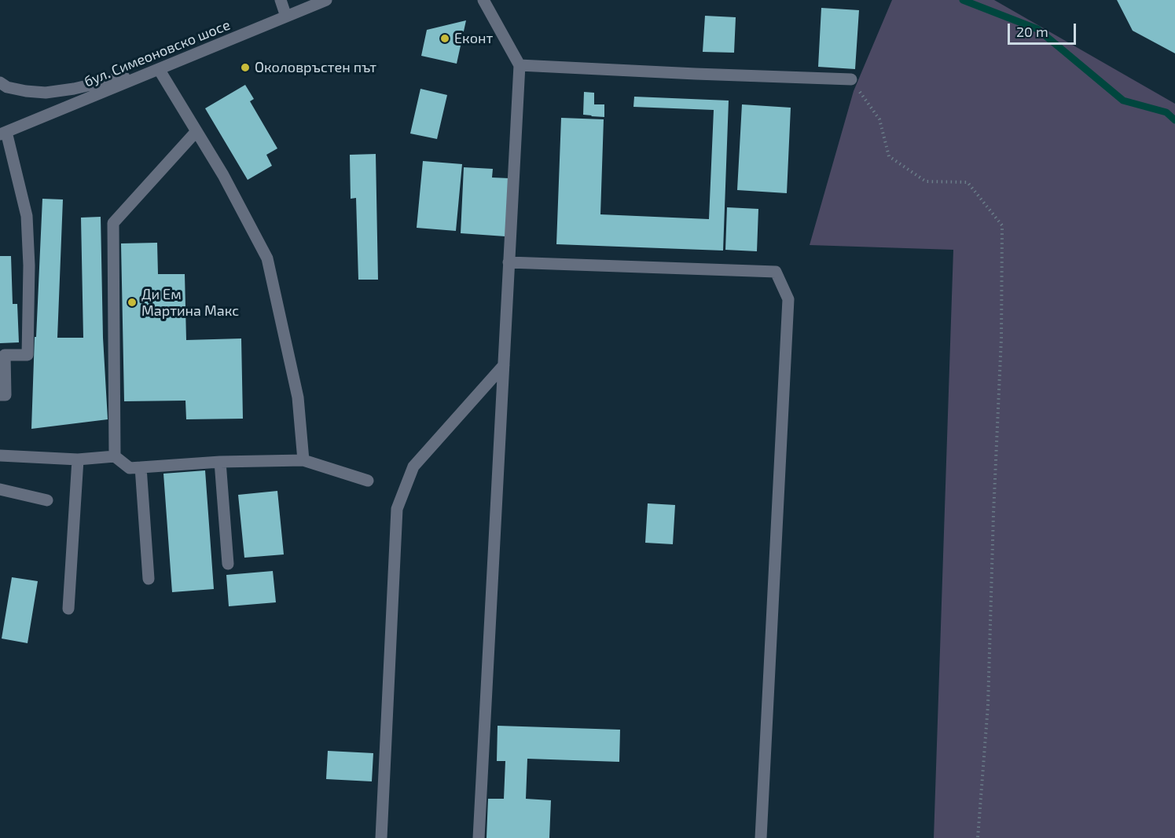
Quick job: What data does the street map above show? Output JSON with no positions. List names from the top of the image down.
{
  "streets": {
    "street": ["бул. Симеоновско шосе"]
  },
  "places": ["Еконт", "Околовръстен път", "Ди Ем Мартина Макс"],
  "scale_bar": "20 m"
}
